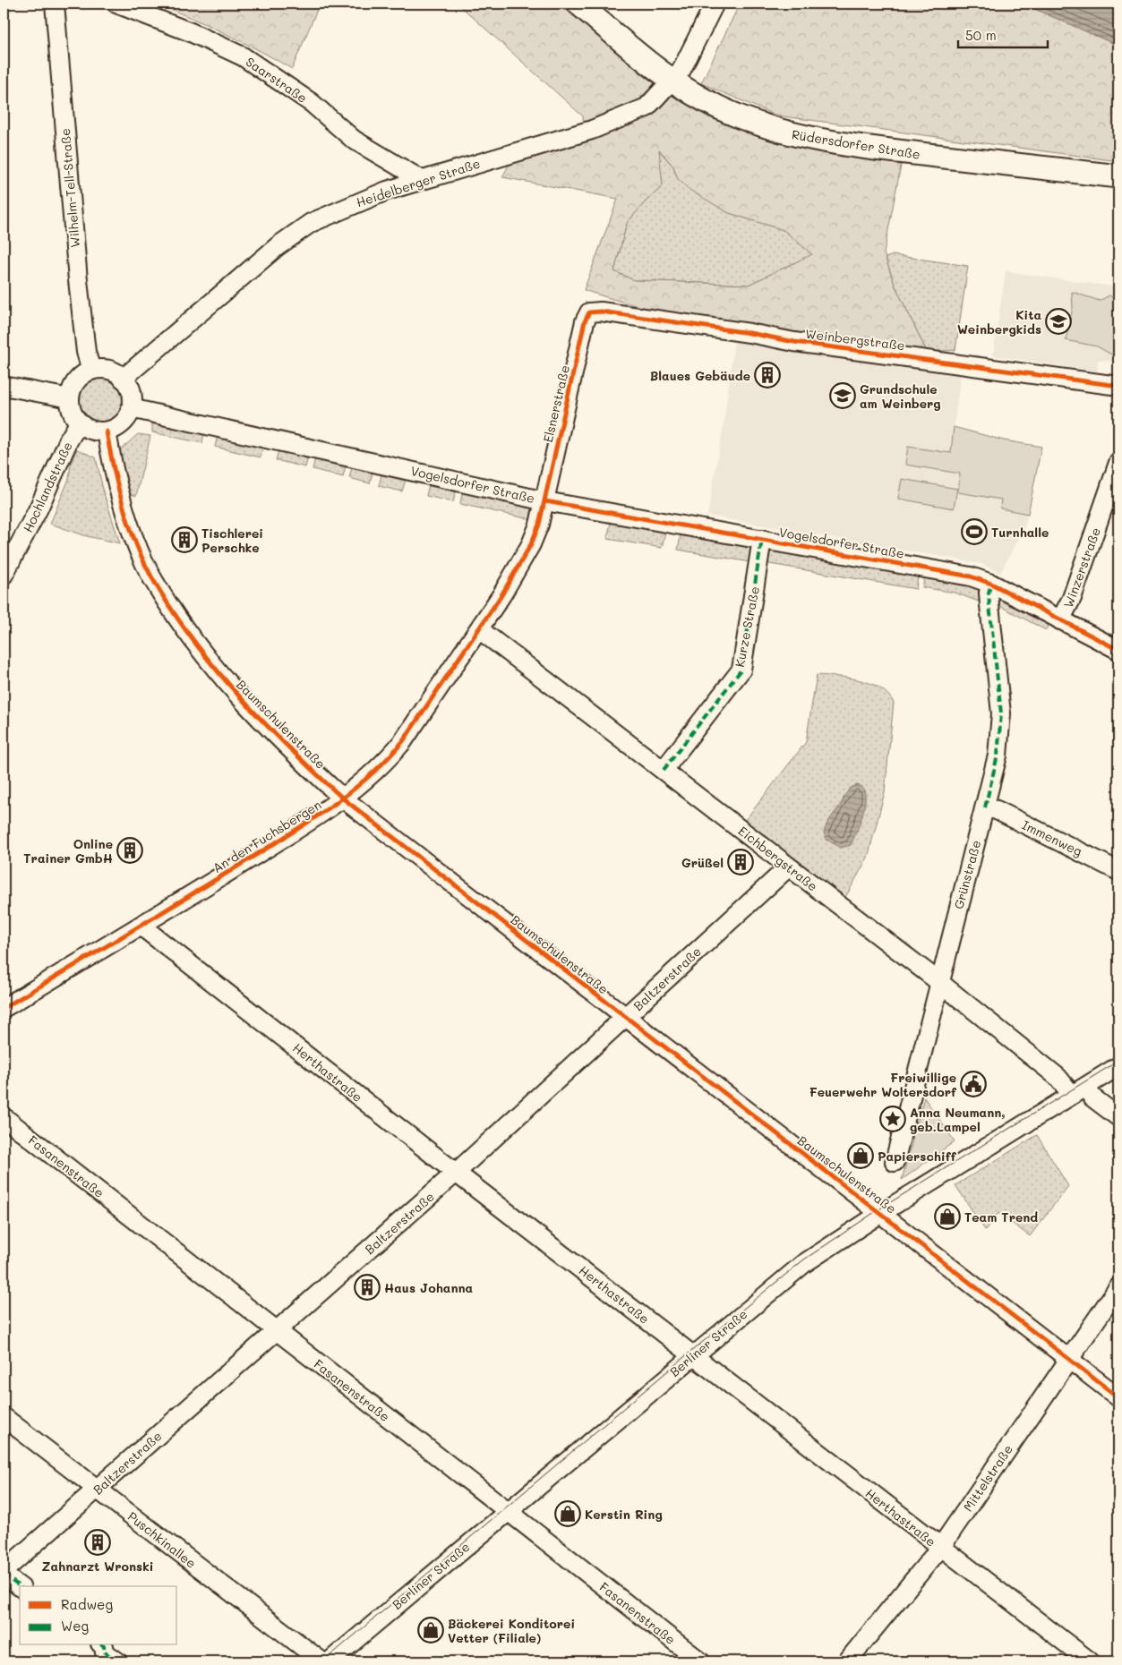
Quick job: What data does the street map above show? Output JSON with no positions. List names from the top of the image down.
{
  "streets": {
    "main road": ["Rüdersdorfer Straße"],
    "street": [
      "Saarstraße",
      "Heidelberger Straße",
      "Wilhelm-Tell-Straße",
      "Weinbergstraße",
      "Elsnerstraße",
      "Vogelsdorfer Straße",
      "Hochlandstraße",
      "Winzerstraße",
      "Kurze Straße",
      "Baumschulenstraße",
      "An den Fuchsbergen",
      "Immenweg",
      "Eichbergstraße",
      "Grünstraße",
      "Baltzerstraße",
      "Herthastraße",
      "Fasanenstraße",
      "Berliner Straße",
      "Mittelstraße",
      "Puschkinallee"
    ]
  },
  "crossings": [
    ["Saarstraße", "Heidelberger Straße"],
    ["Rüdersdorfer Straße", "Heidelberger Straße"],
    ["Heidelberger Straße", "Wilhelm-Tell-Straße"],
    ["Heidelberger Straße", "Vogelsdorfer Straße"],
    ["Heidelberger Straße", "Hochlandstraße"],
    ["Heidelberger Straße", "Baumschulenstraße"],
    ["Wilhelm-Tell-Straße", "Vogelsdorfer Straße"],
    ["Wilhelm-Tell-Straße", "Hochlandstraße"],
    ["Wilhelm-Tell-Straße", "Baumschulenstraße"],
    ["Weinbergstraße", "Elsnerstraße"],
    ["Elsnerstraße", "Vogelsdorfer Straße"],
    ["Elsnerstraße", "An den Fuchsbergen"],
    ["Vogelsdorfer Straße", "Hochlandstraße"],
    ["Vogelsdorfer Straße", "Winzerstraße"],
    ["Vogelsdorfer Straße", "Kurze Straße"],
    ["Vogelsdorfer Straße", "Baumschulenstraße"],
    ["Vogelsdorfer Straße", "An den Fuchsbergen"],
    ["Vogelsdorfer Straße", "Grünstraße"],
    ["Hochlandstraße", "Baumschulenstraße"],
    ["Kurze Straße", "Eichbergstraße"],
    ["Baumschulenstraße", "An den Fuchsbergen"],
    ["Baumschulenstraße", "Baltzerstraße"],
    ["Baumschulenstraße", "Berliner Straße"],
    ["Baumschulenstraße", "Mittelstraße"],
    ["An den Fuchsbergen", "Eichbergstraße"],
    ["An den Fuchsbergen", "Herthastraße"],
    ["Immenweg", "Grünstraße"],
    ["Eichbergstraße", "Grünstraße"],
    ["Eichbergstraße", "Baltzerstraße"],
    ["Eichbergstraße", "Berliner Straße"],
    ["Baltzerstraße", "Herthastraße"],
    ["Baltzerstraße", "Fasanenstraße"],
    ["Baltzerstraße", "Puschkinallee"],
    ["Herthastraße", "Berliner Straße"],
    ["Herthastraße", "Mittelstraße"],
    ["Fasanenstraße", "Berliner Straße"]
  ],
  "places": {
    "school or university": ["Kita Weinbergkids", "Grundschule am Weinberg"],
    "building": [
      "Blaues Gebäude",
      "Tischlerei Perschke",
      "Online Trainer GmbH",
      "Grüßel",
      "Haus Johanna",
      "Zahnarzt Wronski"
    ],
    "sports": ["Turnhalle"],
    "public building": ["Freiwillige Feuerwehr Woltersdorf"],
    "place": ["Anna Neumann, geb.Lampel"],
    "shop": [
      "Papierschiff",
      "Team Trend",
      "Kerstin Ring",
      "Bäckerei Konditorei Vetter (Filiale)"
    ]
  },
  "legend": ["Radweg", "Weg"],
  "scale_bar": "50 m"
}
